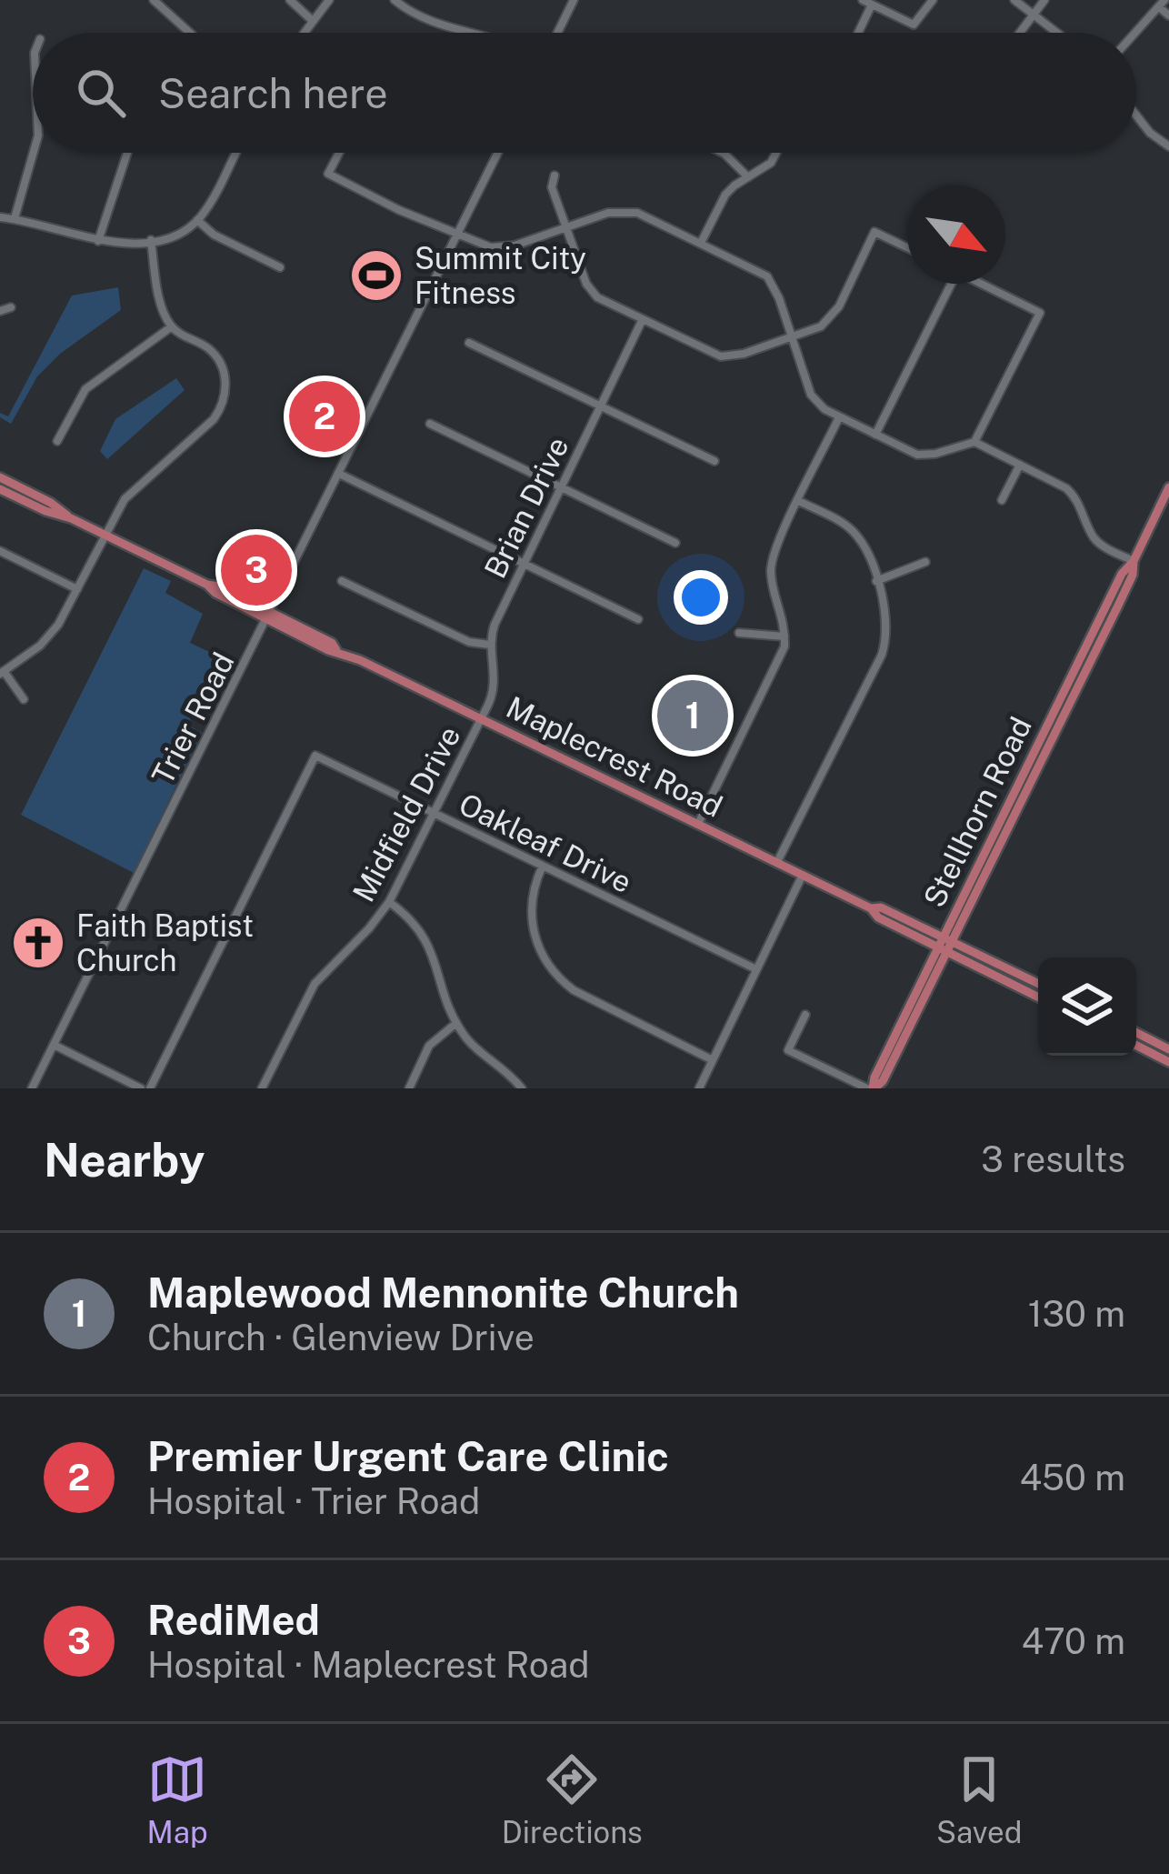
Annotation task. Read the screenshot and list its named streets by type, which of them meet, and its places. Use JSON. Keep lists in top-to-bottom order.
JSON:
{
  "streets": {
    "main road": ["Maplecrest Road", "Stellhorn Road"],
    "street": [
      "Brian Drive",
      "Trier Road",
      "Midfield Drive",
      "Oakleaf Drive"
    ]
  },
  "crossings": [
    ["Brian Drive", "Maplecrest Road"],
    ["Brian Drive", "Midfield Drive"],
    ["Trier Road", "Maplecrest Road"],
    ["Maplecrest Road", "Stellhorn Road"],
    ["Maplecrest Road", "Midfield Drive"],
    ["Midfield Drive", "Oakleaf Drive"]
  ],
  "places": {
    "sports": ["Summit City Fitness"],
    "church": ["Faith Baptist Church"]
  },
  "north": "bottom right",
  "page": {
    "search": "Search here",
    "pins": ["2", "3", "1"],
    "heading": ["Nearby", "3 results"],
    "list": [
      {
        "mark": "1",
        "name": "Maplewood Mennonite Church",
        "note": "Church · Glenview Drive",
        "value": "130 m"
      },
      {
        "mark": "2",
        "name": "Premier Urgent Care Clinic",
        "note": "Hospital · Trier Road",
        "value": "450 m"
      },
      {
        "mark": "3",
        "name": "RediMed",
        "note": "Hospital · Maplecrest Road",
        "value": "470 m"
      }
    ],
    "nav": ["Map", "Directions", "Saved"]
  }
}
